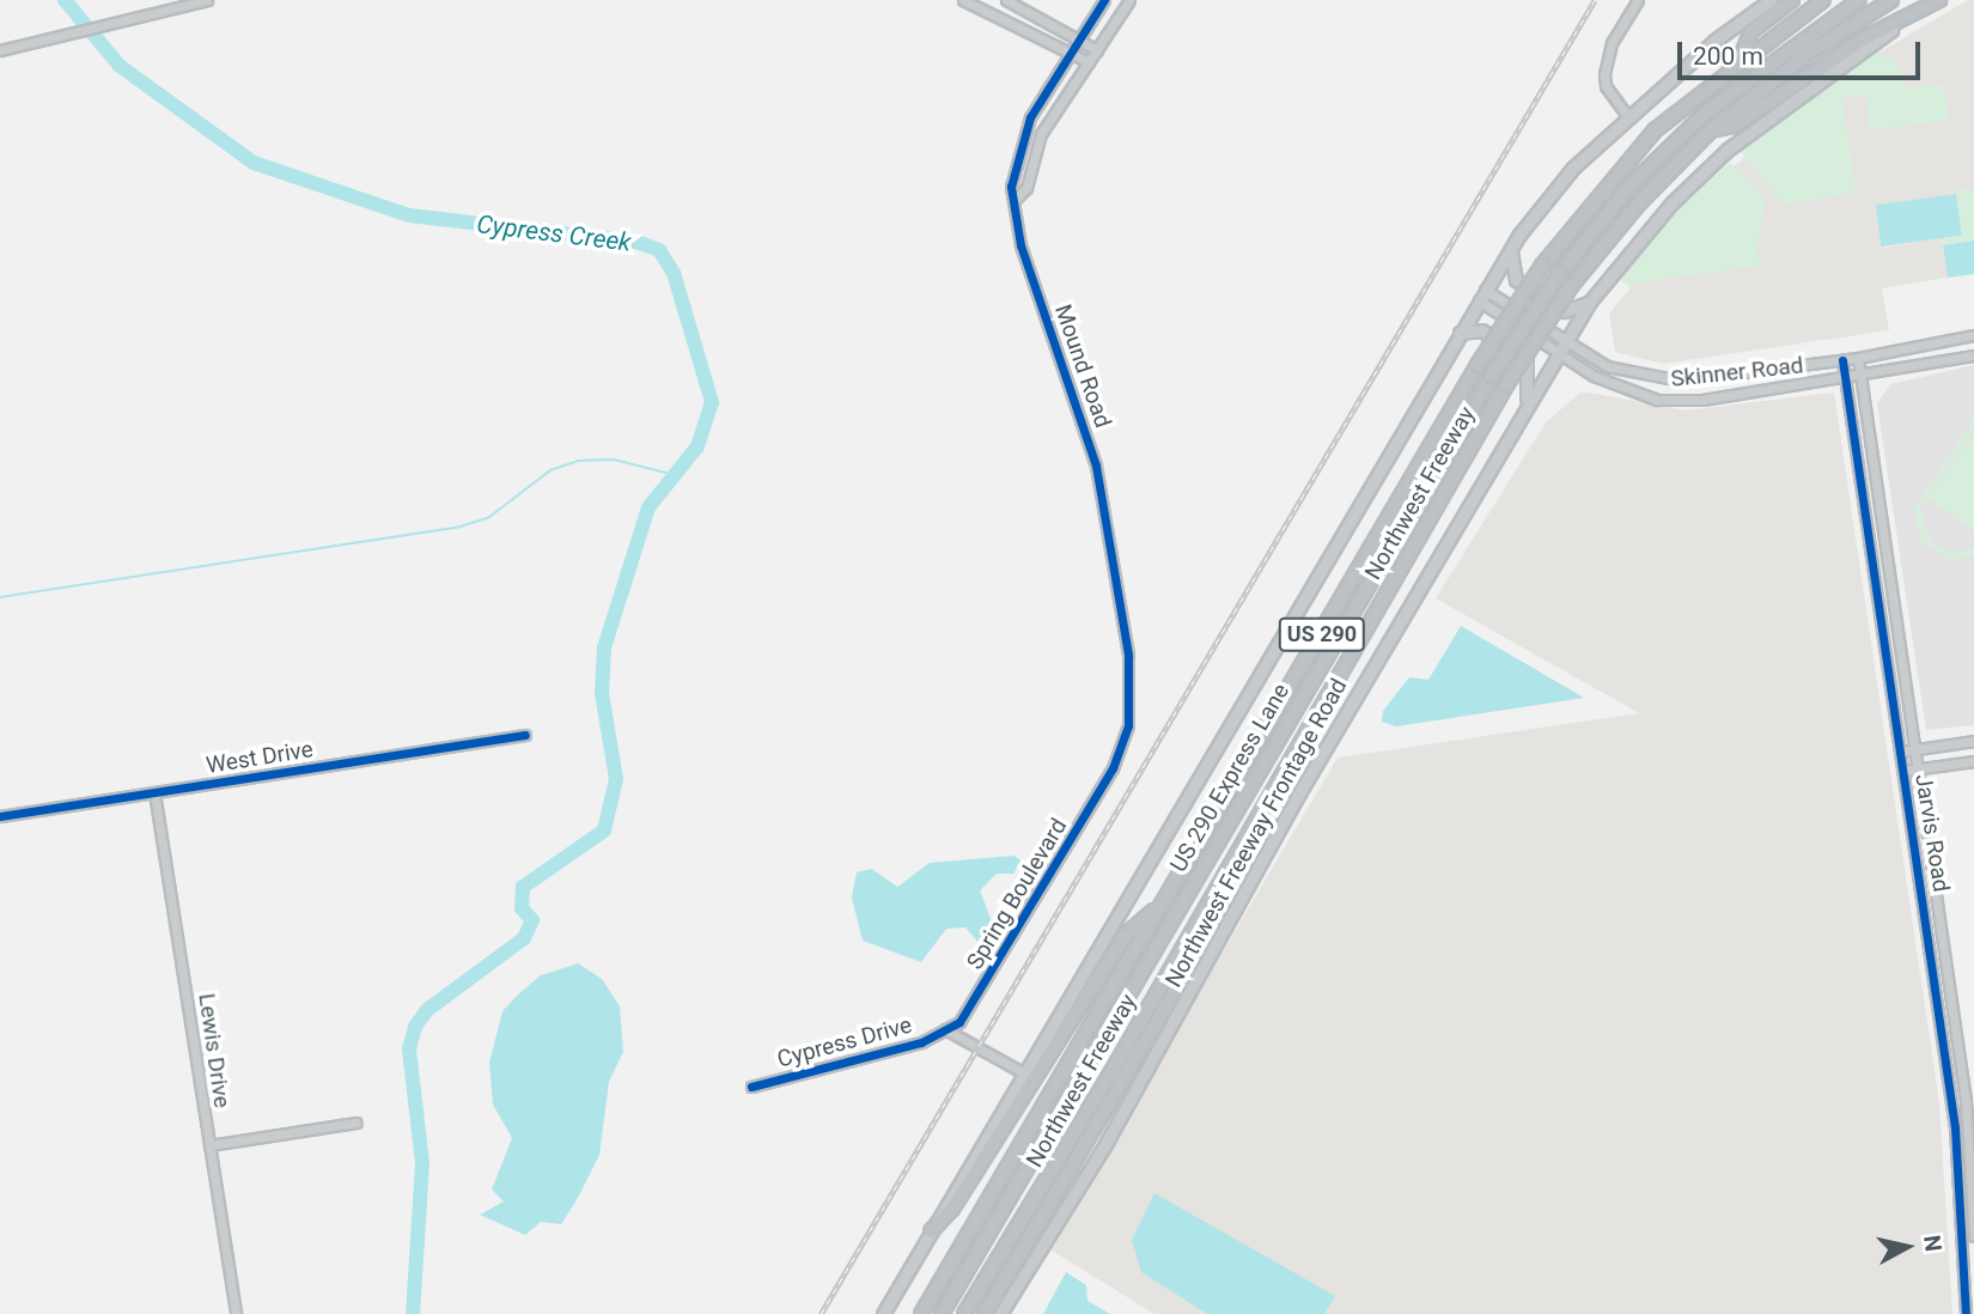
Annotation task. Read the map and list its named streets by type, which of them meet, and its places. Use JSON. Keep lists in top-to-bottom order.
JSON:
{
  "streets": {
    "highway": ["Northwest Freeway", "US 290", "US 290 Express Lane"],
    "main road": ["Northwest Freeway Frontage Road"],
    "street": [
      "Mound Road",
      "Skinner Road",
      "West Drive",
      "Jarvis Road",
      "Spring Boulevard",
      "Cypress Drive",
      "Lewis Drive"
    ]
  },
  "crossings": [
    ["Mound Road", "Spring Boulevard"],
    ["Skinner Road", "Northwest Freeway Frontage Road"],
    ["Skinner Road", "Jarvis Road"],
    ["West Drive", "Lewis Drive"],
    ["Spring Boulevard", "Cypress Drive"]
  ],
  "water": ["Cypress Creek"],
  "scale_bar": "200 m",
  "north": "right"
}
